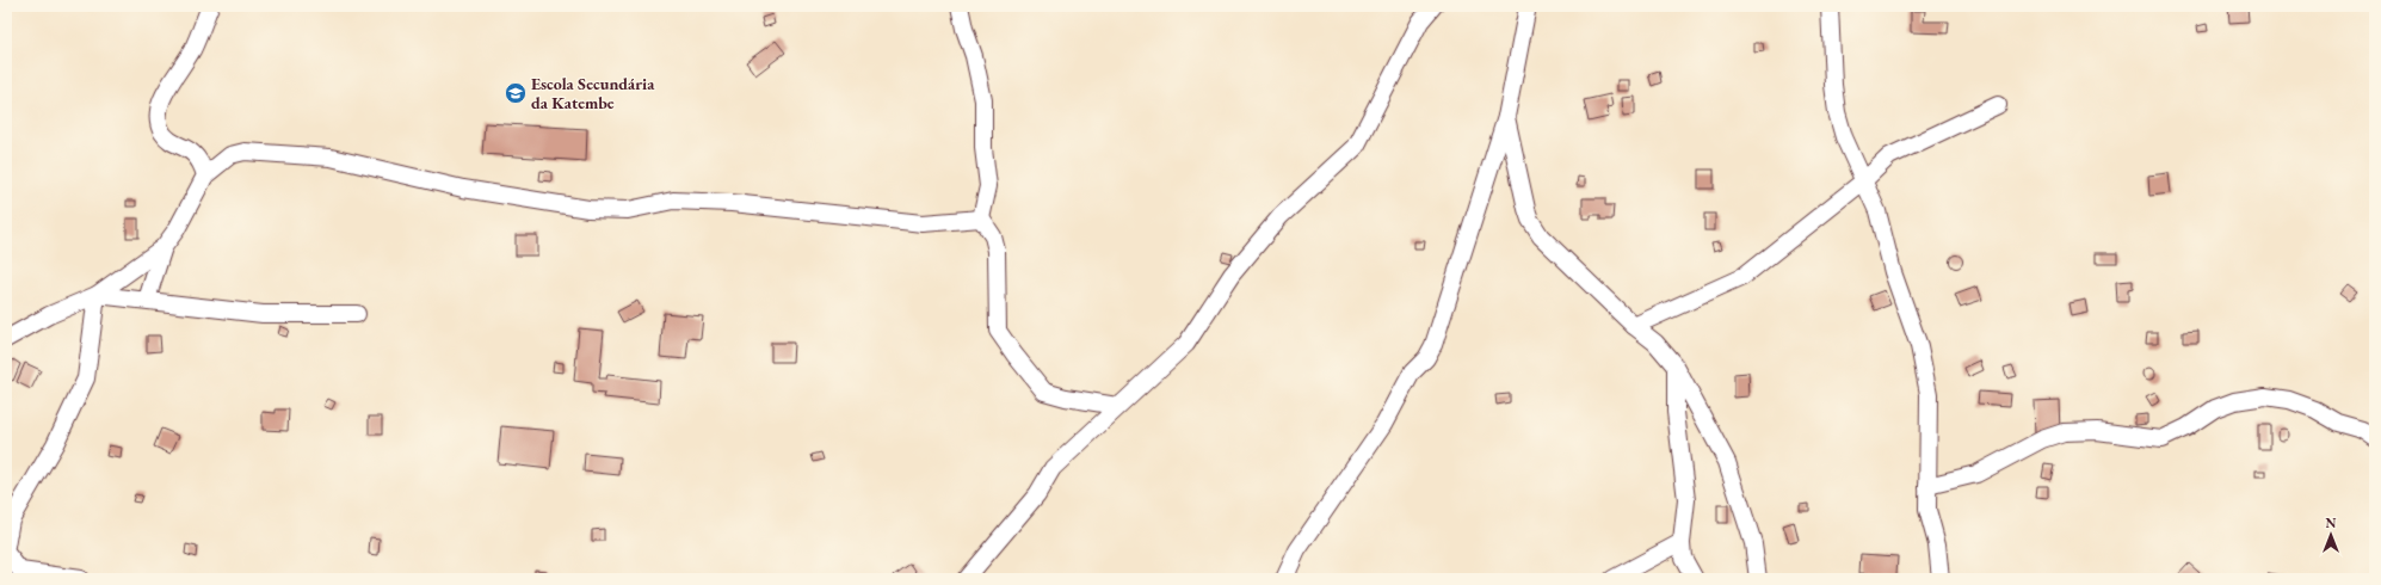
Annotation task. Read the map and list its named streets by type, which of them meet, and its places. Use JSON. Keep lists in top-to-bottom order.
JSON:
{
  "places": {
    "school or university": ["Escola Secundária da Katembe"]
  },
  "north": "top"
}
